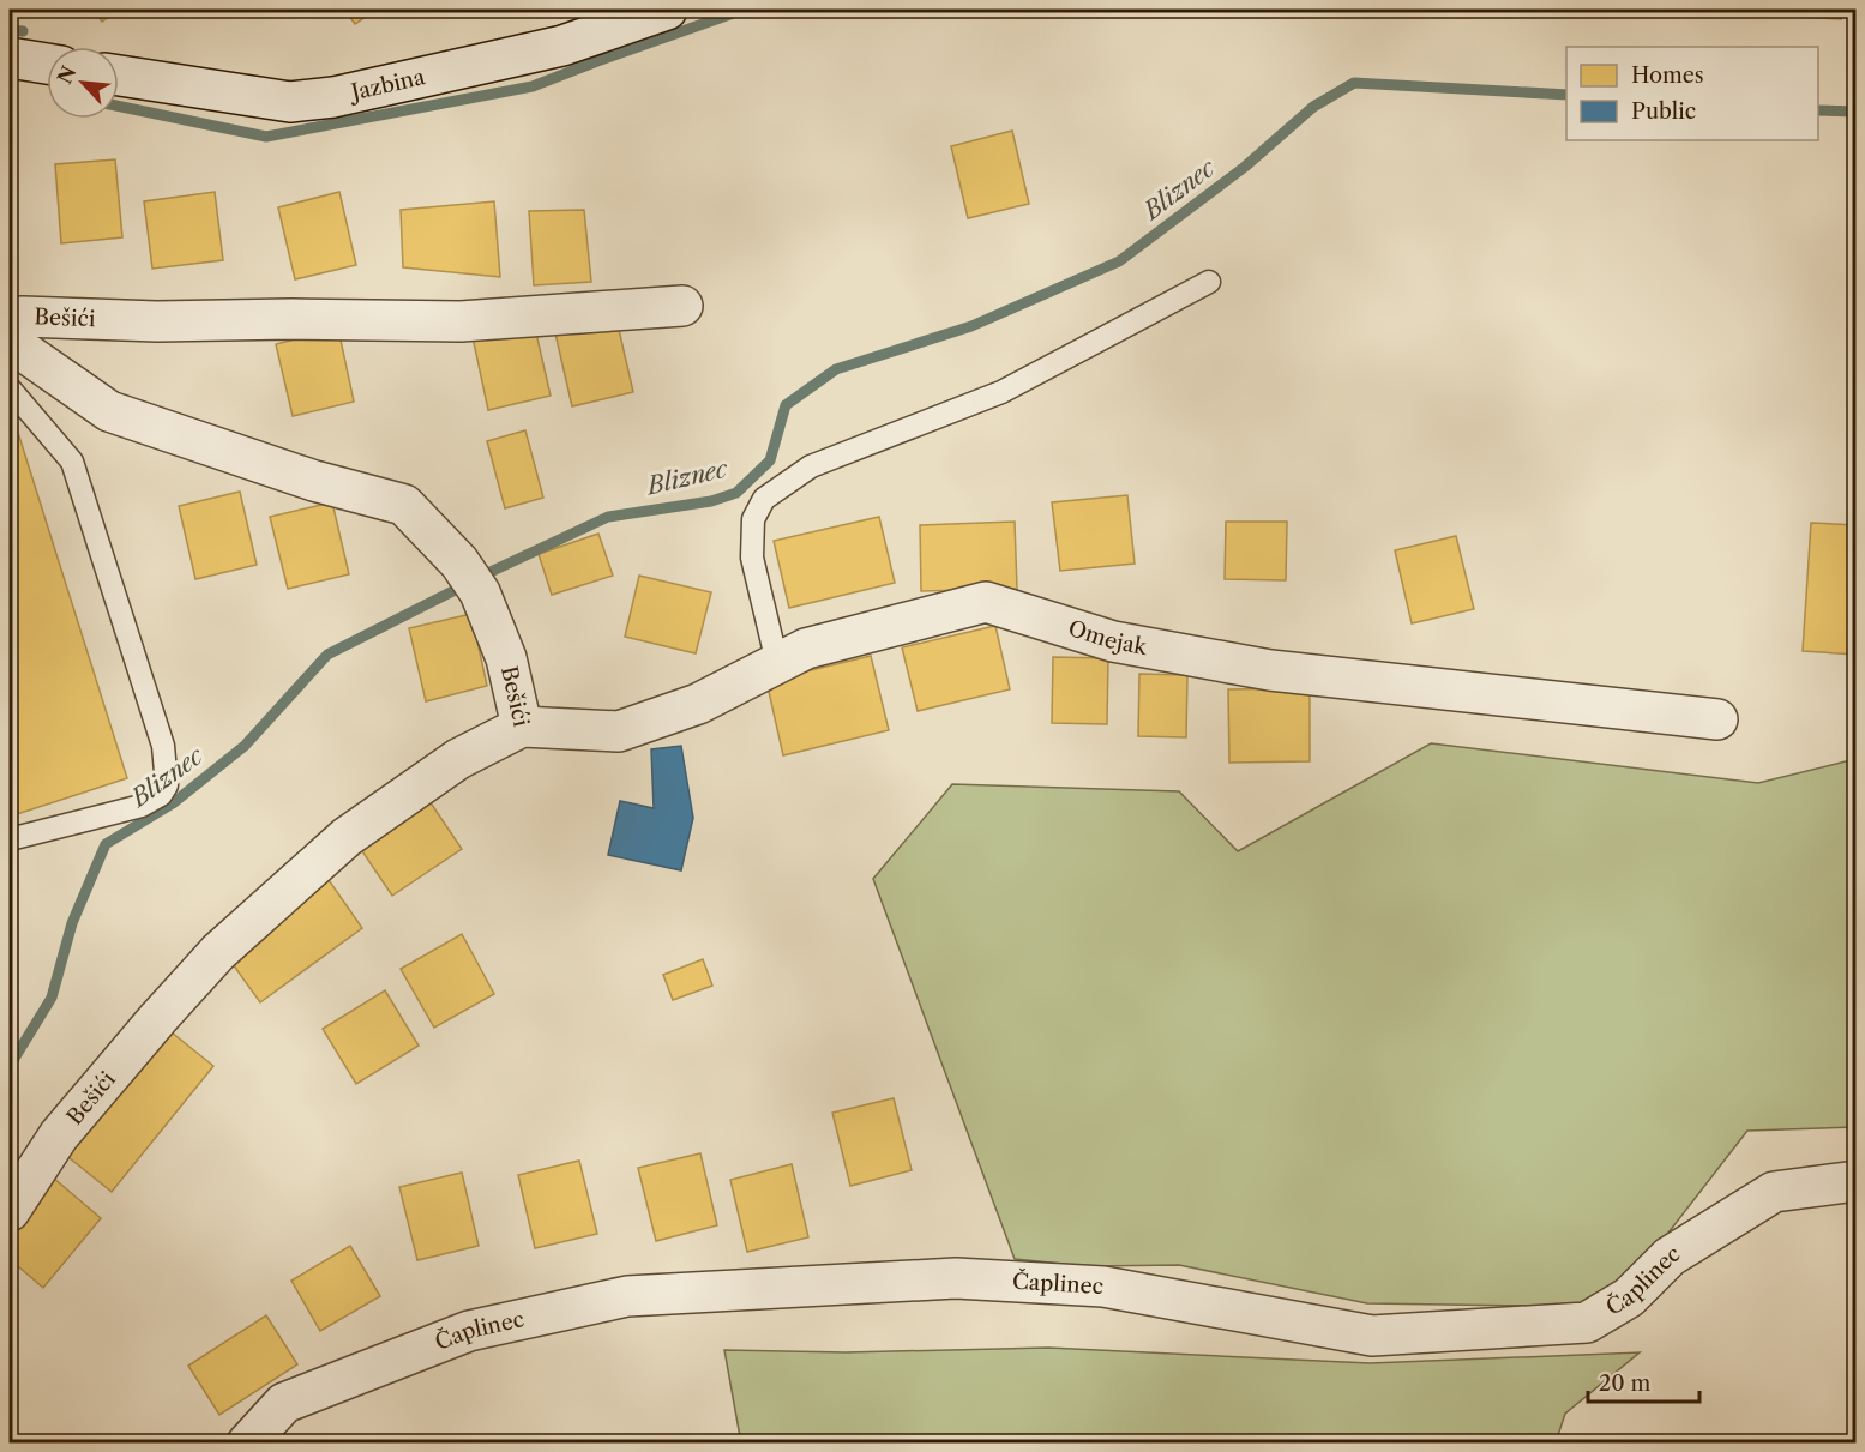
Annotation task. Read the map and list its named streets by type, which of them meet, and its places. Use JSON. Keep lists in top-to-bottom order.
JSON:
{
  "streets": {
    "street": [
      "Jazbina",
      "Bešići",
      "Omejak",
      "Čaplinec"
    ]
  },
  "crossings": [
    ["Bešići", "Omejak"]
  ],
  "water": ["Bliznec"],
  "legend": ["Homes", "Public"],
  "scale_bar": "20 m",
  "north": "top left"
}
